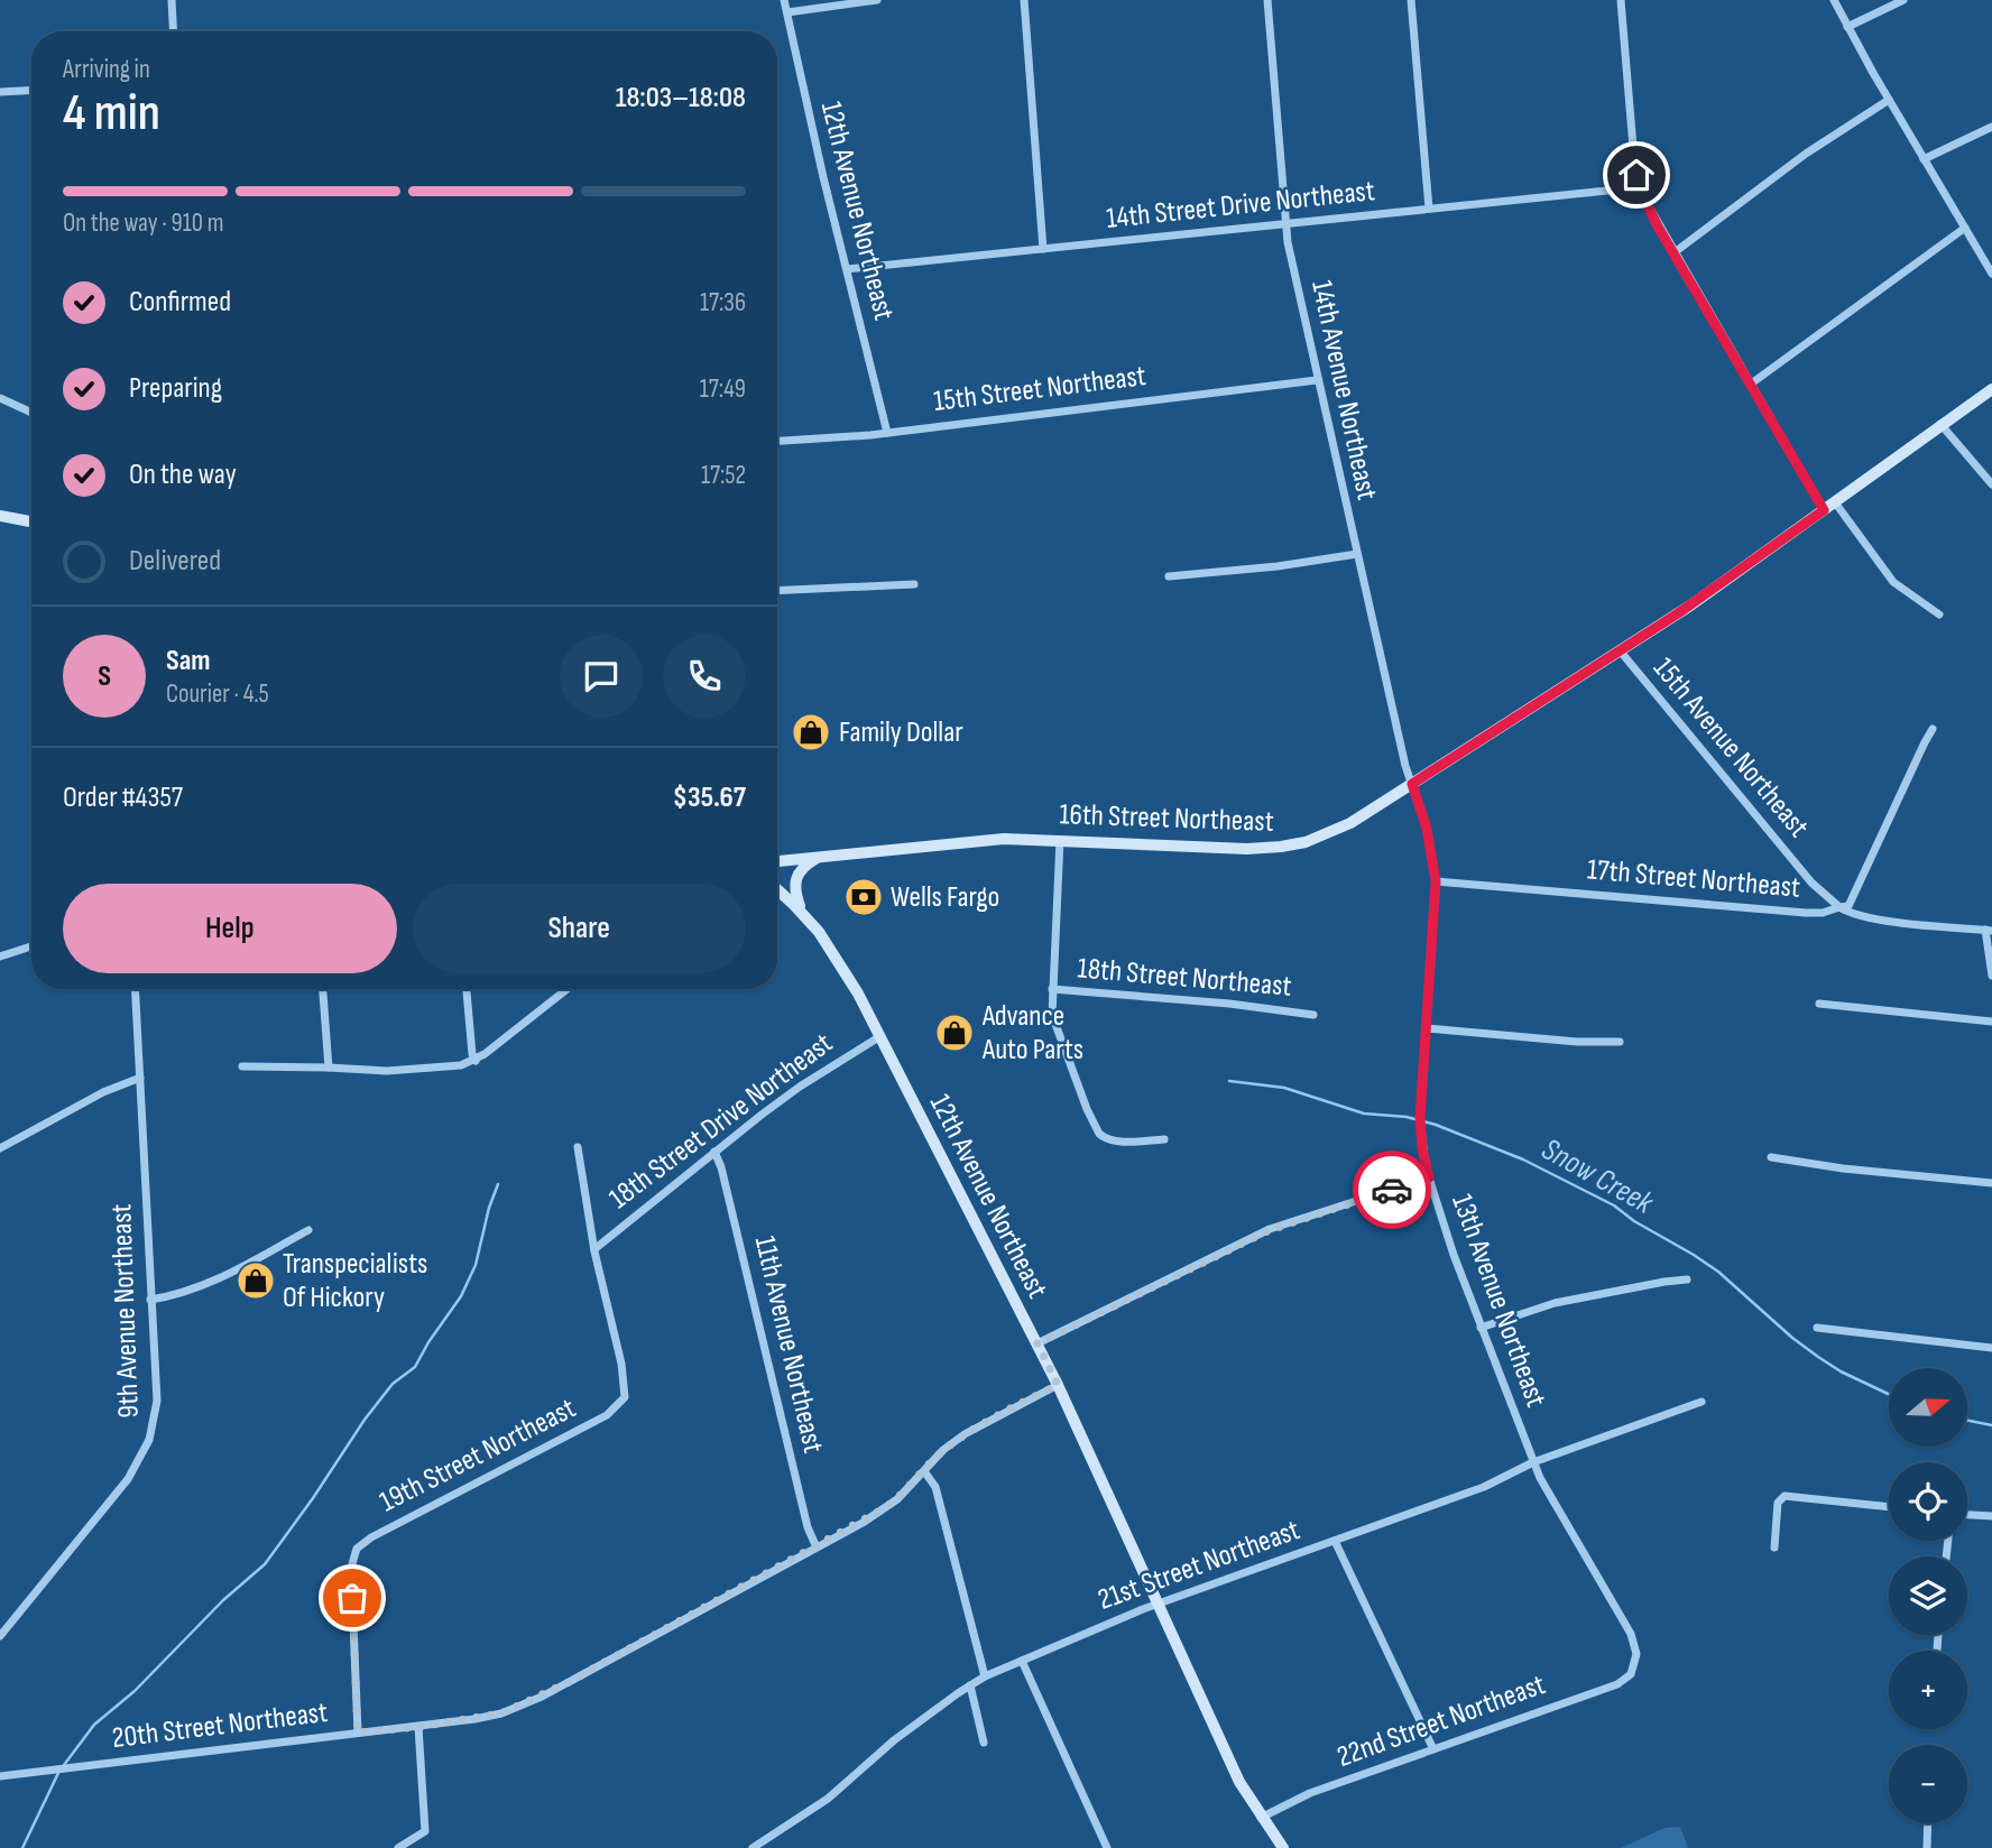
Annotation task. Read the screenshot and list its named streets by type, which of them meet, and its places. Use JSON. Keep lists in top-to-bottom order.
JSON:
{
  "streets": {
    "main road": ["12th Avenue Northeast", "16th Street Northeast"],
    "street": [
      "14th Street Drive Northeast",
      "15th Street Northeast",
      "14th Avenue Northeast",
      "15th Avenue Northeast",
      "17th Street Northeast",
      "18th Street Northeast",
      "18th Street Drive Northeast",
      "13th Avenue Northeast",
      "9th Avenue Northeast",
      "11th Avenue Northeast",
      "19th Street Northeast",
      "21st Street Northeast",
      "22nd Street Northeast",
      "20th Street Northeast"
    ]
  },
  "crossings": [
    ["14th Street Drive Northeast", "12th Avenue Northeast"],
    ["14th Street Drive Northeast", "14th Avenue Northeast"],
    ["12th Avenue Northeast", "15th Street Northeast"],
    ["12th Avenue Northeast", "18th Street Drive Northeast"],
    ["12th Avenue Northeast", "21st Street Northeast"],
    ["12th Avenue Northeast", "22nd Street Northeast"],
    ["12th Avenue Northeast", "20th Street Northeast"],
    ["15th Street Northeast", "14th Avenue Northeast"],
    ["14th Avenue Northeast", "16th Street Northeast"],
    ["14th Avenue Northeast", "13th Avenue Northeast"],
    ["15th Avenue Northeast", "16th Street Northeast"],
    ["15th Avenue Northeast", "17th Street Northeast"],
    ["16th Street Northeast", "13th Avenue Northeast"],
    ["17th Street Northeast", "13th Avenue Northeast"],
    ["18th Street Drive Northeast", "11th Avenue Northeast"],
    ["18th Street Drive Northeast", "19th Street Northeast"],
    ["13th Avenue Northeast", "21st Street Northeast"],
    ["13th Avenue Northeast", "22nd Street Northeast"],
    ["11th Avenue Northeast", "20th Street Northeast"],
    ["19th Street Northeast", "20th Street Northeast"]
  ],
  "water": ["Snow Creek"],
  "places": {
    "shop": ["Family Dollar", "Advance Auto Parts", "Transpecialists Of Hickory"],
    "bank": ["Wells Fargo"]
  },
  "north": "right",
  "page": {
    "heading": ["4 min", "Arriving in", "18:03–18:08"],
    "panel": [
      "Sam",
      "Courier · 4.5",
      "Order #4357",
      "$35.67"
    ],
    "bar": "On the way · 910 m",
    "list": [
      ["Confirmed", "17:36"],
      ["Preparing", "17:49"],
      ["On the way", "17:52"],
      "Delivered"
    ],
    "round": "S",
    "buttons": ["Help", "Share"],
    "map_buttons": ["+", "−"]
  }
}
